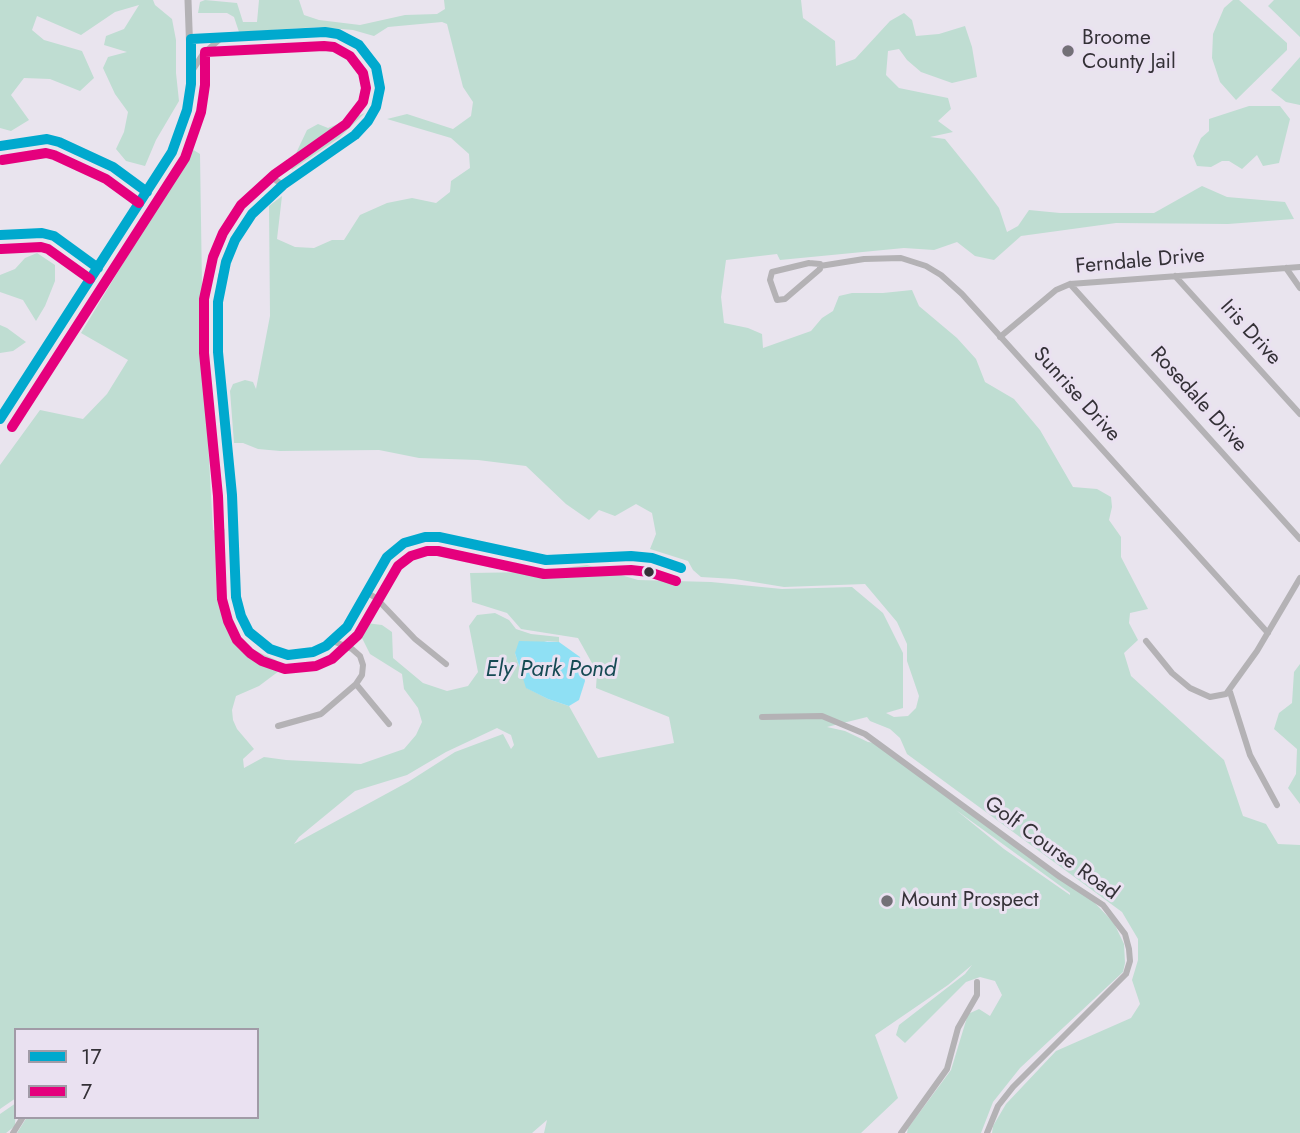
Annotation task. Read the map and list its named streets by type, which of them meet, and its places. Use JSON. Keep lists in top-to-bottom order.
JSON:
{
  "streets": {
    "street": [
      "Ferndale Drive",
      "Iris Drive",
      "Sunrise Drive",
      "Rosedale Drive",
      "Golf Course Road"
    ]
  },
  "crossings": [
    ["Ferndale Drive", "Iris Drive"],
    ["Ferndale Drive", "Sunrise Drive"],
    ["Ferndale Drive", "Rosedale Drive"]
  ],
  "water": ["Ely Park Pond"],
  "places": ["Broome County Jail", "Mount Prospect"],
  "lines": ["transit line 17", "transit line 7"],
  "legend": ["17", "7"]
}
